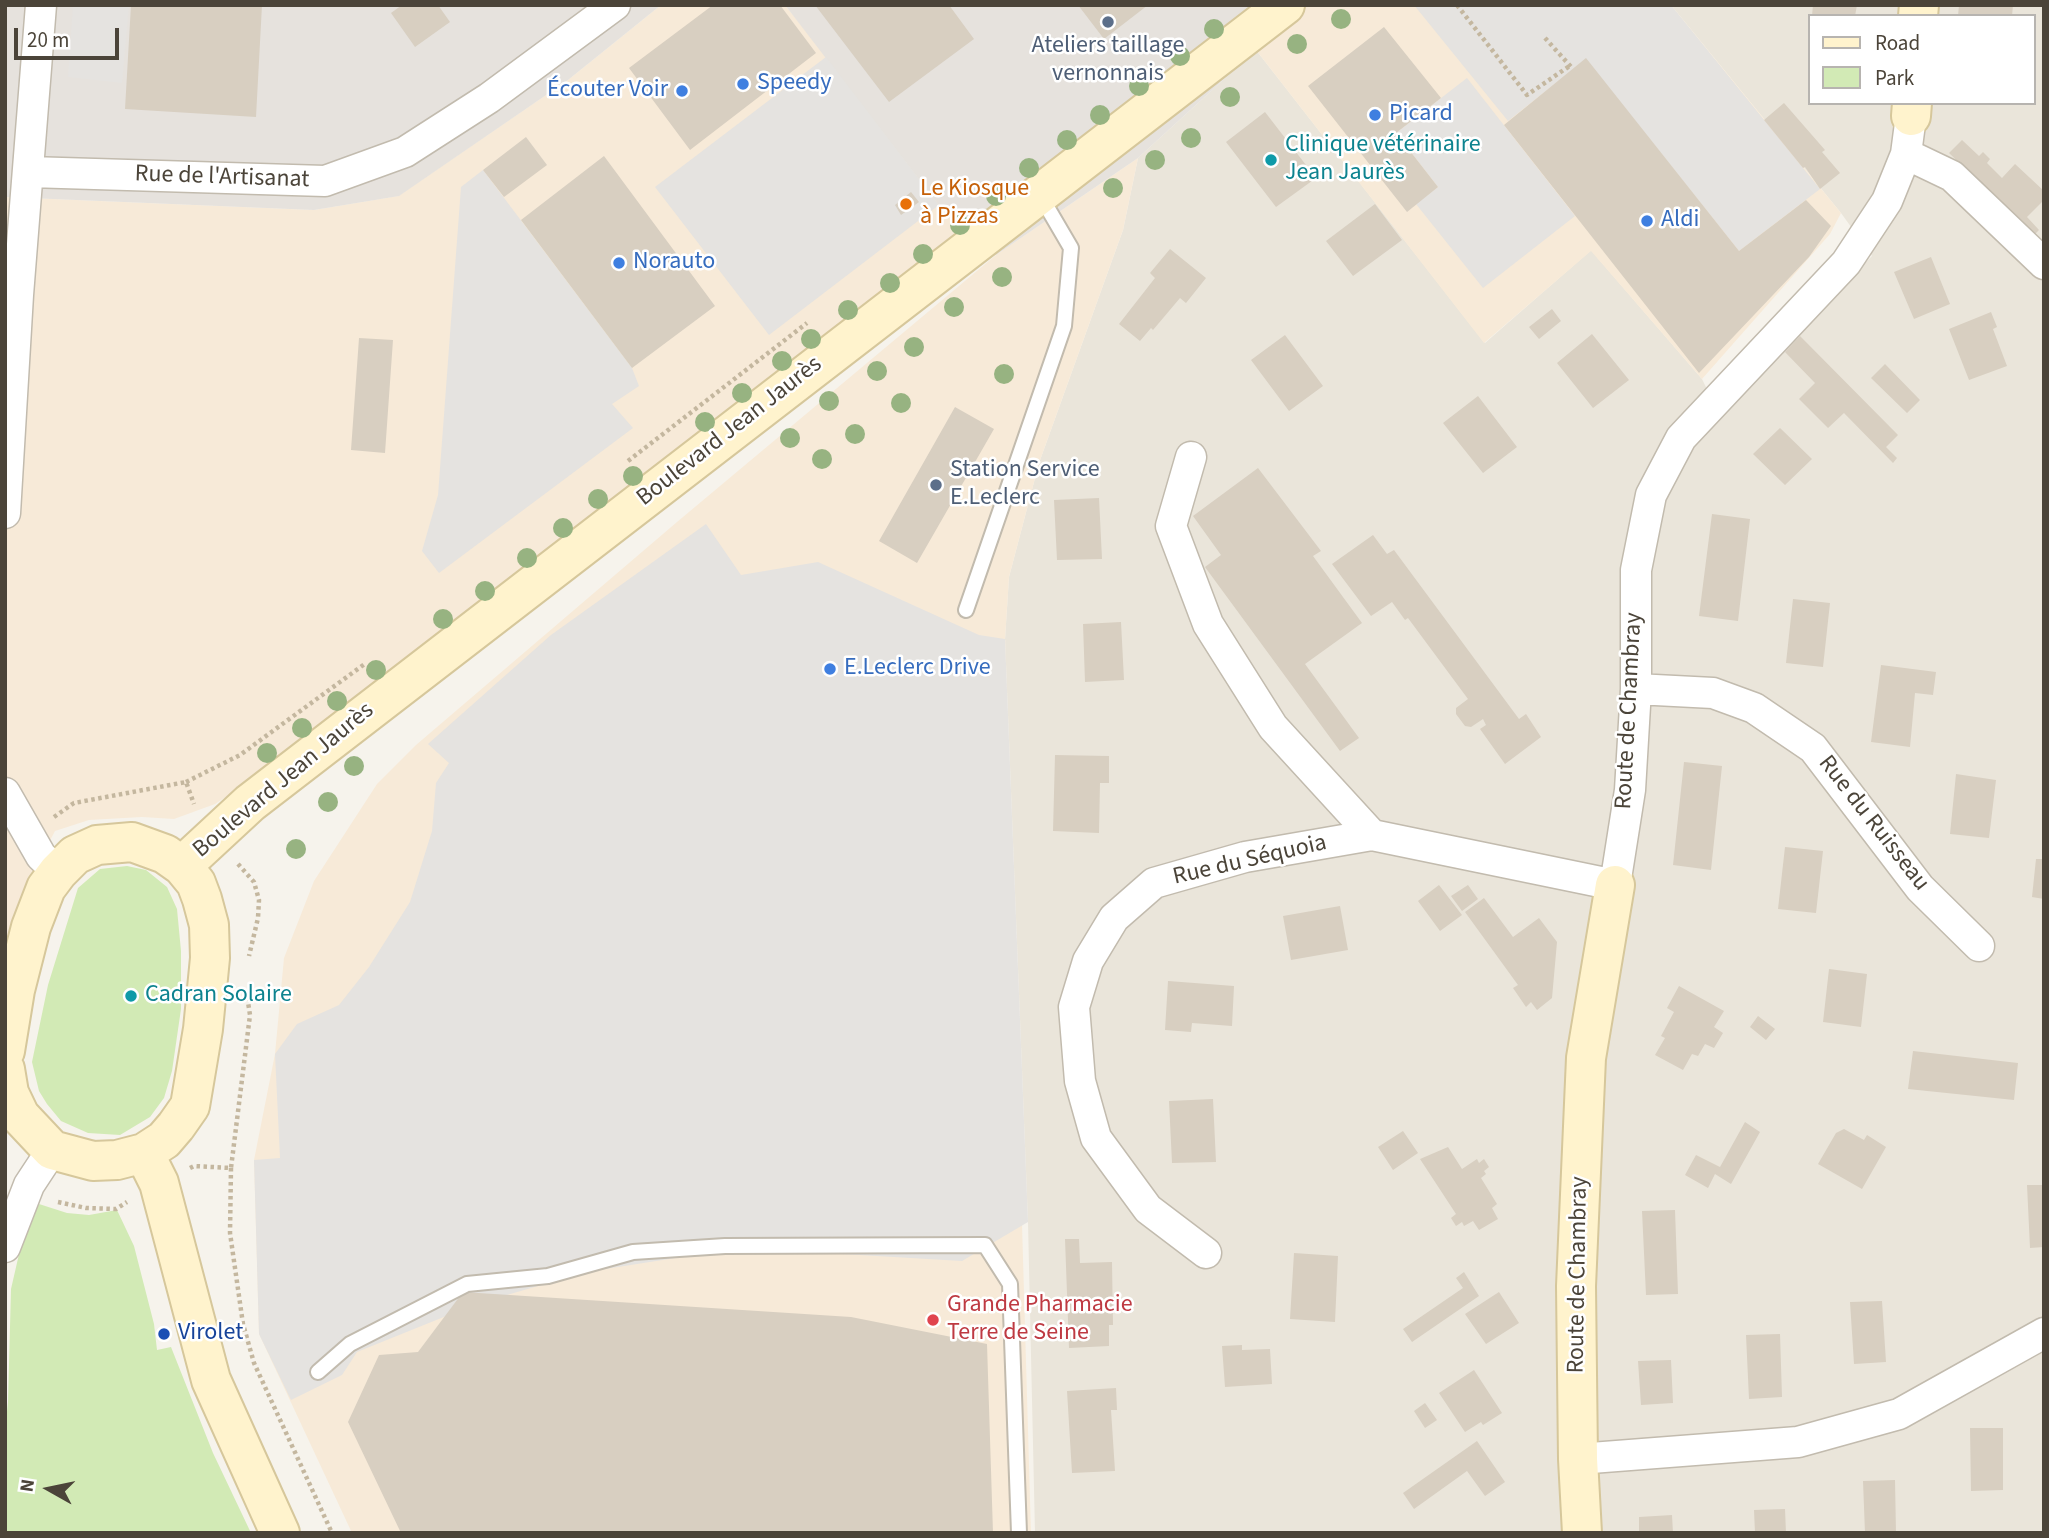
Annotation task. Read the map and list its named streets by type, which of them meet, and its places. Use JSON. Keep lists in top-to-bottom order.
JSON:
{
  "streets": {
    "main road": ["Boulevard Jean Jaurès", "Route de Chambray"],
    "street": ["Rue de l'Artisanat", "Rue du Ruisseau", "Rue du Séquoia"]
  },
  "crossings": [
    ["Route de Chambray", "Rue du Ruisseau"],
    ["Route de Chambray", "Rue du Séquoia"]
  ],
  "places": [
    "Ateliers taillage vernonnais",
    "Speedy",
    "Écouter Voir",
    "Picard",
    "Clinique vétérinaire Jean Jaurès",
    "Le Kiosque à Pizzas",
    "Aldi",
    "Norauto",
    "Station Service E.Leclerc",
    "E.Leclerc Drive",
    "Cadran Solaire",
    "Grande Pharmacie Terre de Seine",
    "Virolet"
  ],
  "legend": ["Road", "Park"],
  "scale_bar": "20 m",
  "north": "left"
}
